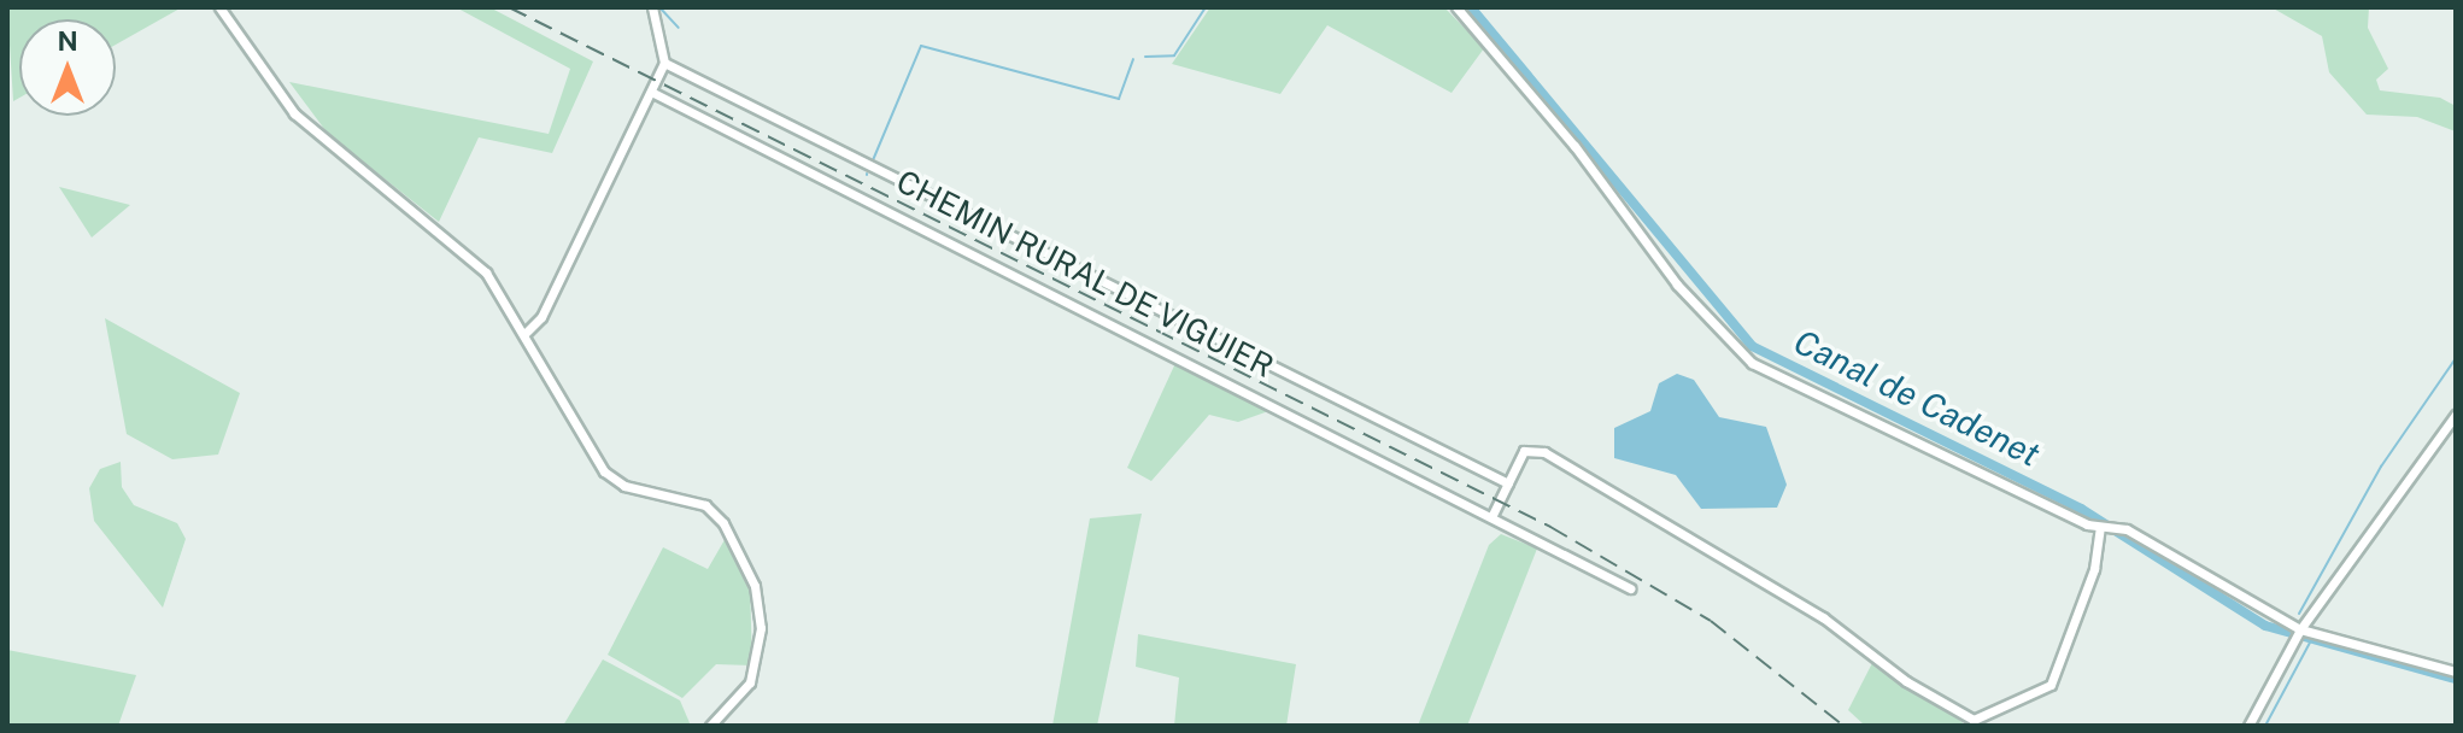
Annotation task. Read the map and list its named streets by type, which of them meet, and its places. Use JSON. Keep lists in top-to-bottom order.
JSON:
{
  "streets": {
    "street": ["CHEMIN RURAL DE VIGUIER"]
  },
  "water": ["Canal de Cadenet"],
  "north": "top"
}
